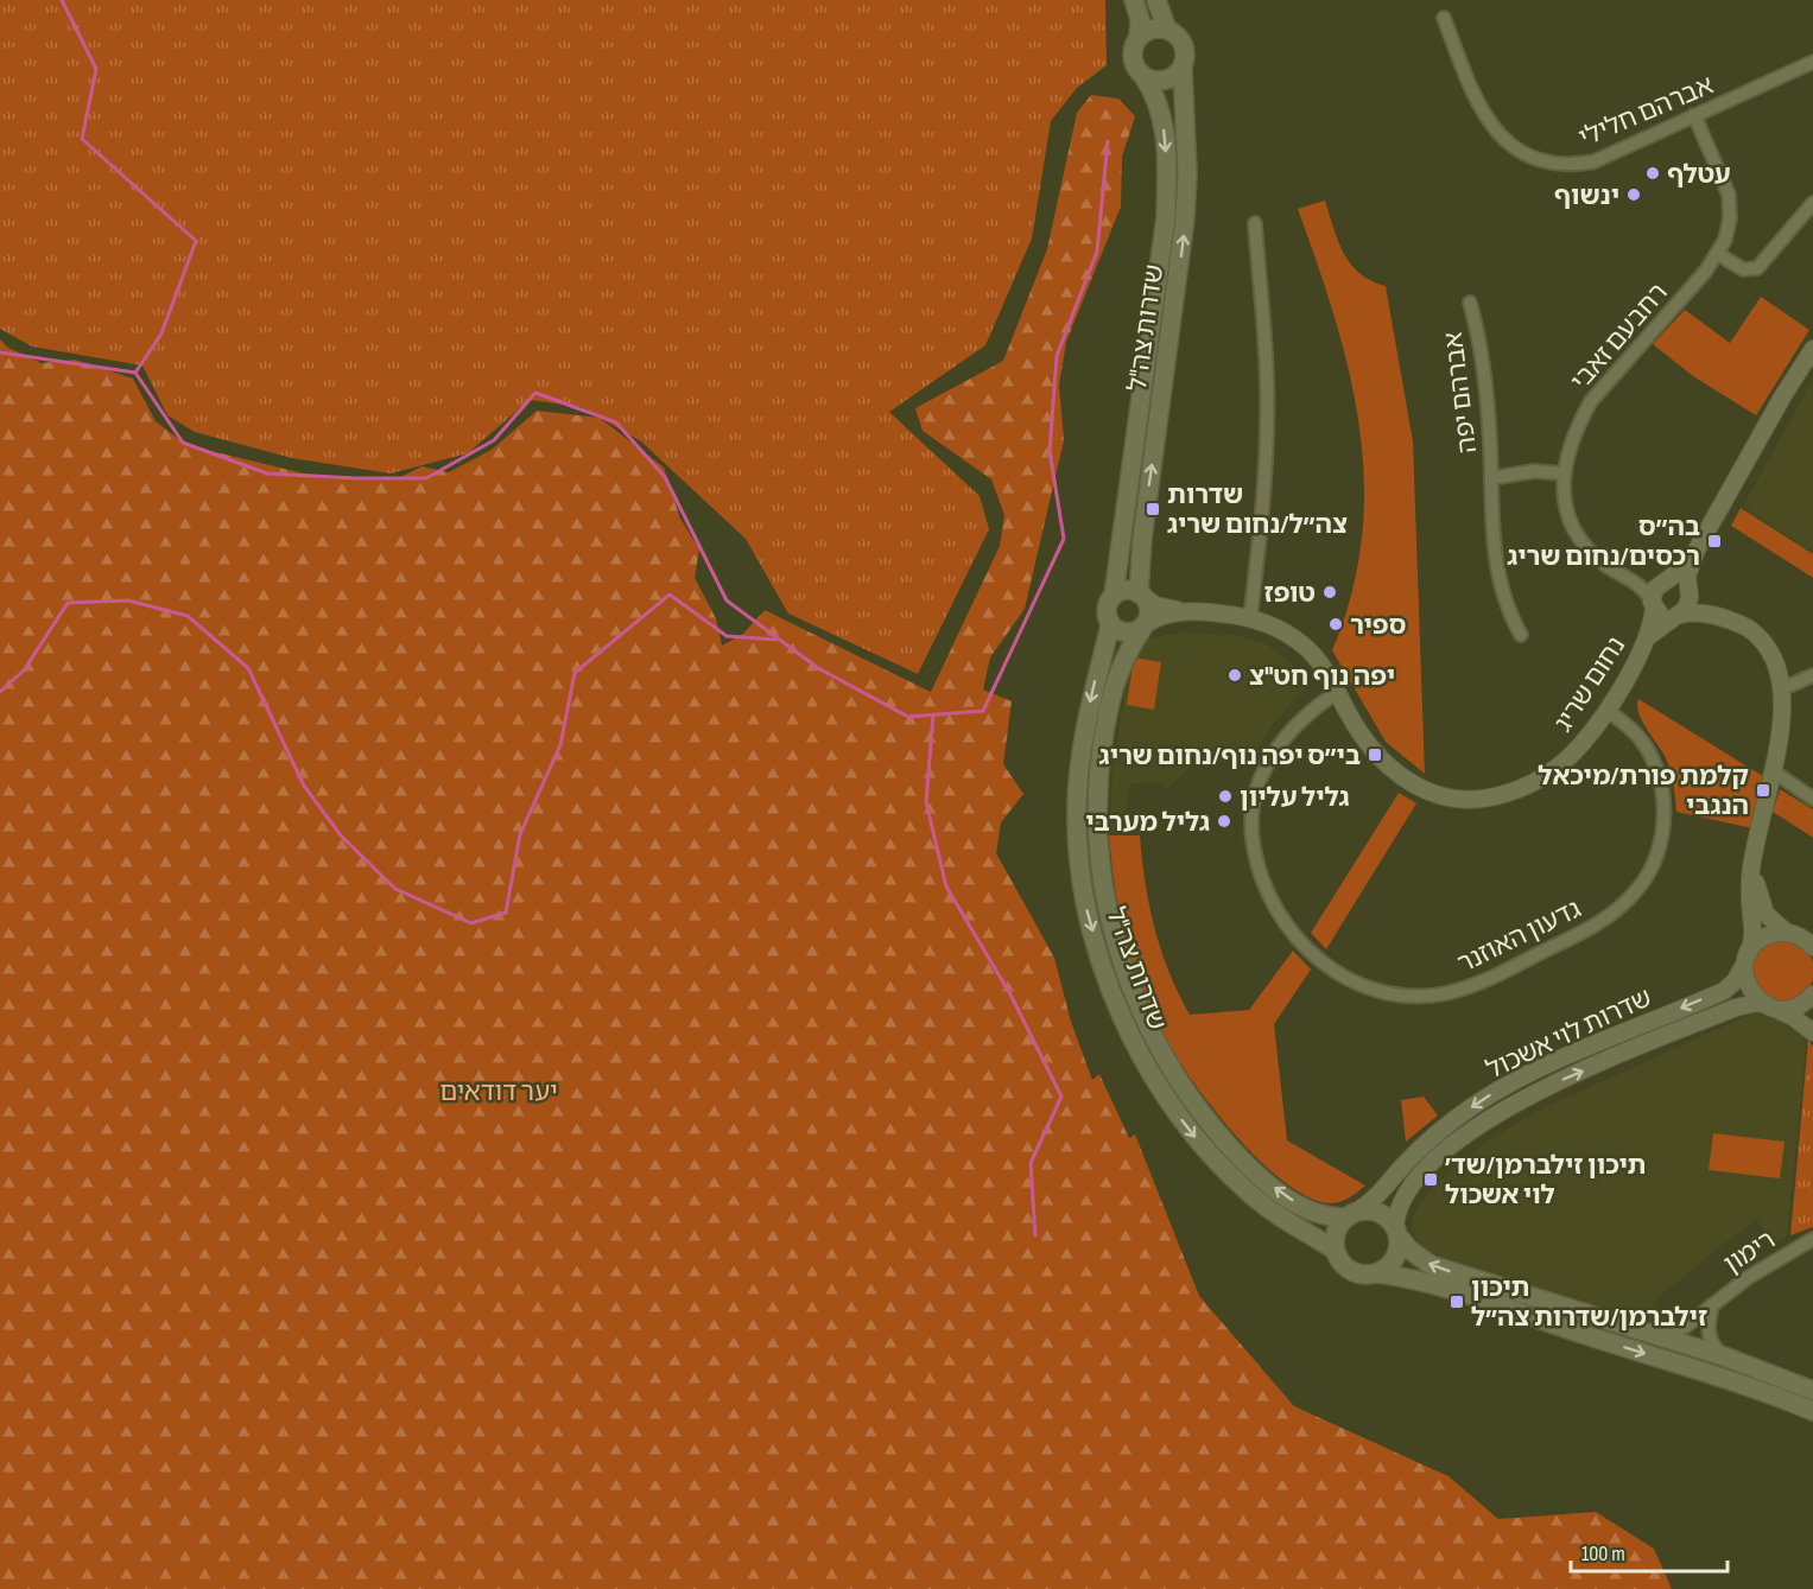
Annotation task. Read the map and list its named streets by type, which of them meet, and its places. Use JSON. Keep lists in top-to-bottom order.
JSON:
{
  "streets": {
    "main road": ["שדרות צה\"ל"],
    "street": [
      "אברהם חלילי",
      "רחבעם זאבי",
      "אברהם יפה",
      "נחום שריג",
      "גדעון האוזנר",
      "שדרות לוי אשכול",
      "רימון"
    ]
  },
  "crossings": [
    ["אברהם חלילי", "רחבעם זאבי"],
    ["שדרות צה\"ל", "נחום שריג"],
    ["שדרות צה\"ל", "שדרות לוי אשכול"],
    ["רחבעם זאבי", "אברהם יפה"],
    ["רחבעם זאבי", "נחום שריג"],
    ["נחום שריג", "גדעון האוזנר"]
  ],
  "parks": ["יער דודאים"],
  "places": {
    "other": [
      "עטלף",
      "ינשוף",
      "טופז",
      "ספיר",
      "יפה נוף חט\"צ",
      "גליל עליון",
      "גליל מערבי"
    ],
    "transit": [
      "שדרות צה״ל/נחום שריג",
      "בה״ס רכסים/נחום שריג",
      "בי״ס יפה נוף/נחום שריג",
      "קלמת פורת/מיכאל הנגבי",
      "תיכון זילברמן/שד׳ לוי אשכול",
      "תיכון זילברמן/שדרות צה״ל"
    ]
  },
  "scale_bar": "100 m"
}
